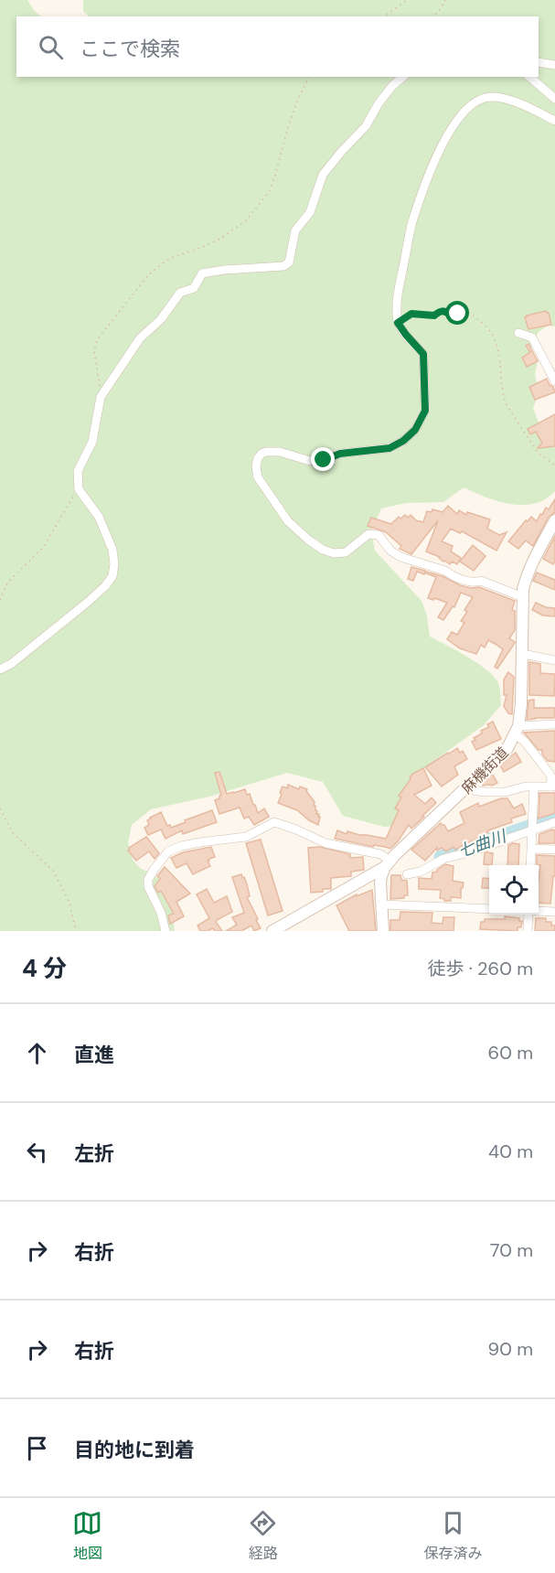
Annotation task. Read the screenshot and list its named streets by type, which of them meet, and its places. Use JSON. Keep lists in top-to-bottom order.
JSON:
{
  "streets": {
    "street": ["麻機街道"]
  },
  "water": ["七曲川"],
  "page": {
    "search": "ここで検索",
    "heading": ["4 分", "徒歩 · 260 m"],
    "list": [
      ["直進", "60 m"],
      ["左折", "40 m"],
      ["右折", "70 m"],
      ["右折", "90 m"],
      "目的地に到着"
    ],
    "nav": ["地図", "経路", "保存済み"]
  }
}
